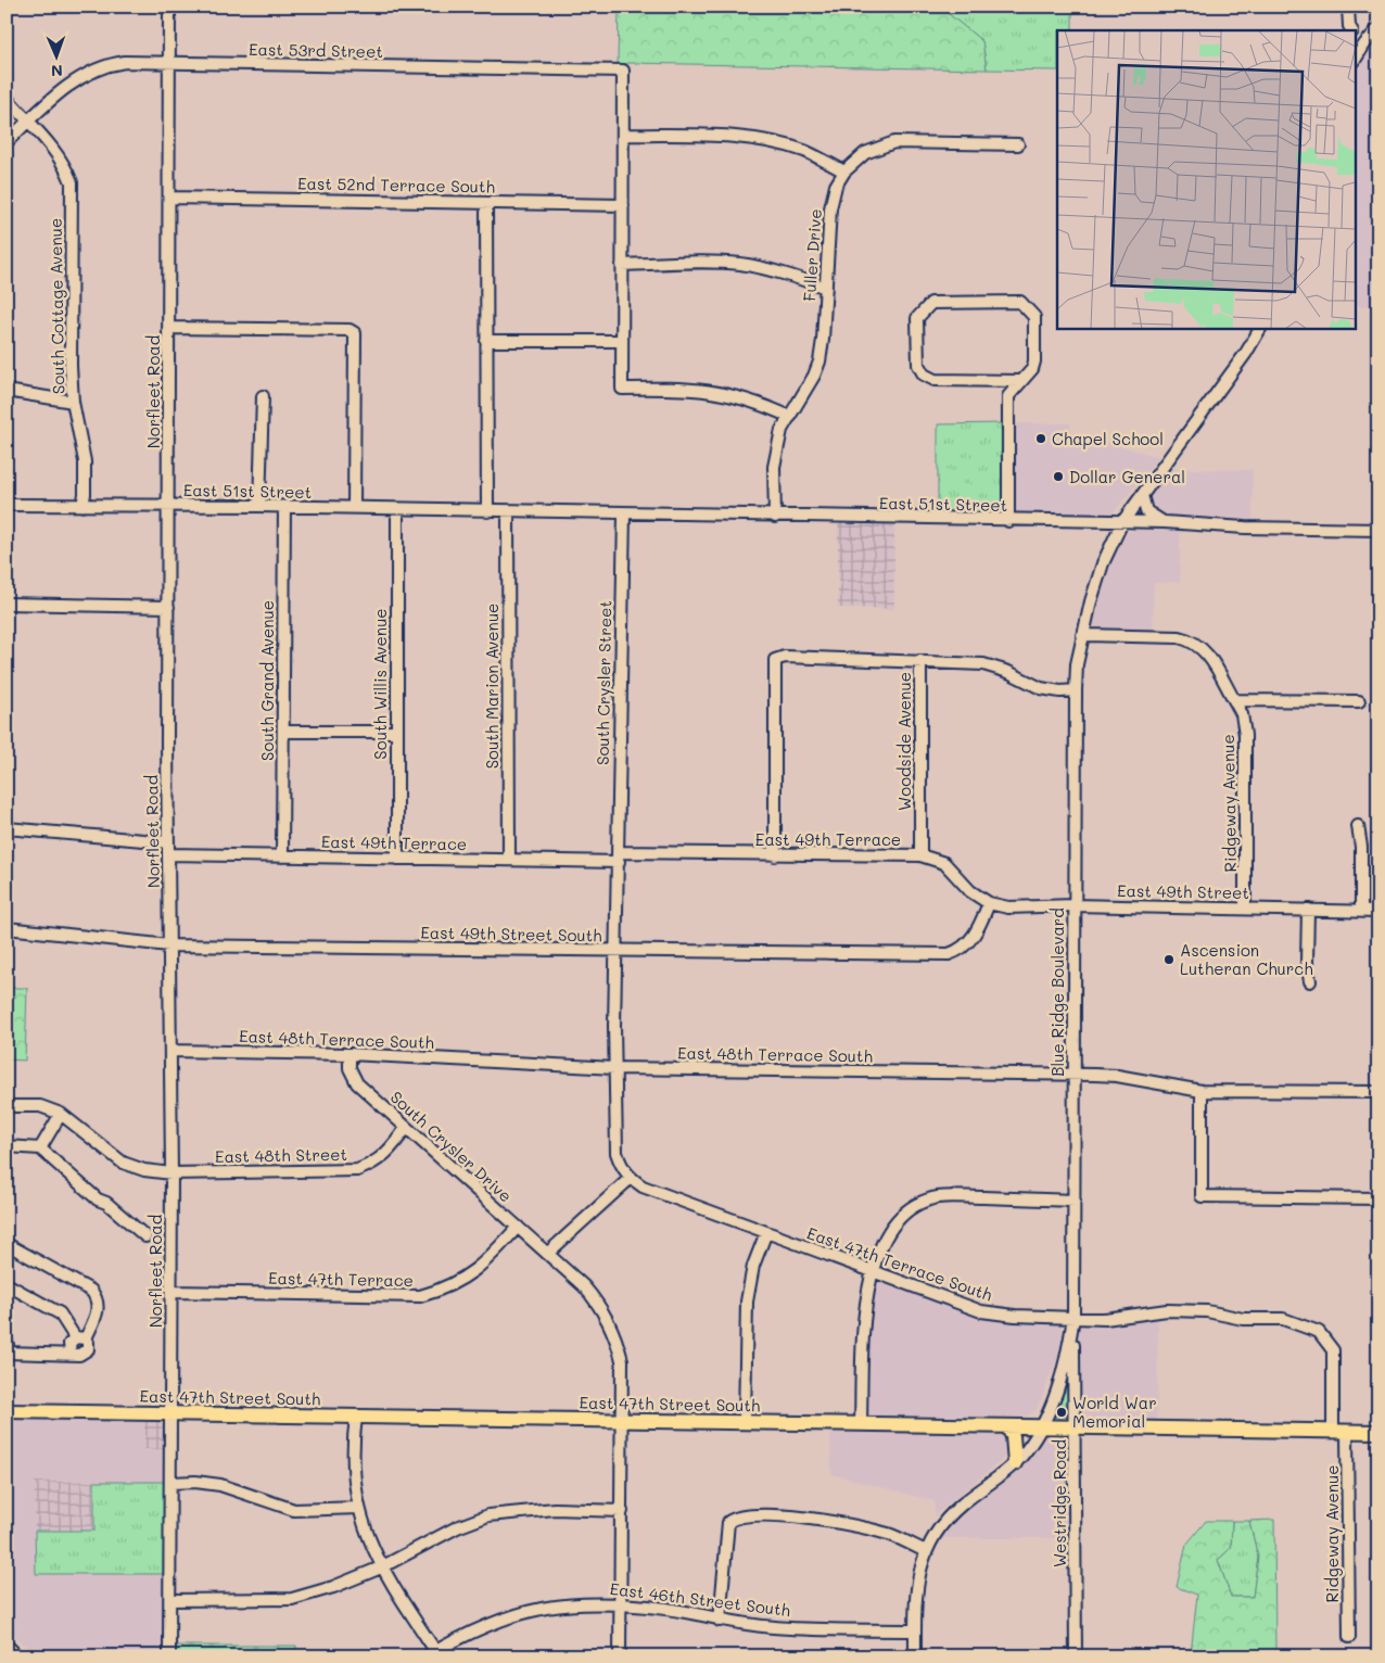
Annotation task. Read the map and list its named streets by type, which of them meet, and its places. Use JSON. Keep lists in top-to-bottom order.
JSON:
{
  "streets": {
    "main road": ["East 47th Street South"],
    "street": [
      "East 53rd Street",
      "East 52nd Terrace South",
      "Fuller Drive",
      "South Cottage Avenue",
      "Norfleet Road",
      "East 51st Street",
      "South Grand Avenue",
      "South Crysler Street",
      "South Willis Avenue",
      "South Marion Avenue",
      "Woodside Avenue",
      "Ridgeway Avenue",
      "East 49th Terrace",
      "East 49th Street",
      "East 49th Street South",
      "Blue Ridge Boulevard",
      "East 48th Terrace South",
      "South Crysler Drive",
      "East 48th Street",
      "East 47th Terrace South",
      "East 47th Terrace",
      "Westridge Road",
      "East 46th Street South"
    ]
  },
  "crossings": [
    ["East 53rd Street", "South Cottage Avenue"],
    ["East 53rd Street", "Norfleet Road"],
    ["East 52nd Terrace South", "Norfleet Road"],
    ["Fuller Drive", "East 51st Street"],
    ["South Cottage Avenue", "East 51st Street"],
    ["Norfleet Road", "East 51st Street"],
    ["Norfleet Road", "East 49th Terrace"],
    ["Norfleet Road", "East 49th Street South"],
    ["Norfleet Road", "East 48th Terrace South"],
    ["Norfleet Road", "East 48th Street"],
    ["Norfleet Road", "East 47th Terrace"],
    ["Norfleet Road", "East 47th Street South"],
    ["East 51st Street", "South Grand Avenue"],
    ["East 51st Street", "South Crysler Street"],
    ["East 51st Street", "South Willis Avenue"],
    ["East 51st Street", "South Marion Avenue"],
    ["East 51st Street", "Blue Ridge Boulevard"],
    ["South Grand Avenue", "East 49th Terrace"],
    ["South Crysler Street", "East 49th Terrace"],
    ["South Crysler Street", "East 49th Street South"],
    ["South Crysler Street", "East 48th Terrace South"],
    ["South Crysler Street", "East 47th Terrace South"],
    ["South Willis Avenue", "East 49th Terrace"],
    ["South Marion Avenue", "East 49th Terrace"],
    ["Woodside Avenue", "East 49th Terrace"],
    ["Ridgeway Avenue", "East 49th Street"],
    ["Ridgeway Avenue", "Blue Ridge Boulevard"],
    ["Ridgeway Avenue", "East 47th Street South"],
    ["East 49th Terrace", "East 49th Street"],
    ["East 49th Terrace", "East 49th Street South"],
    ["East 49th Street", "East 49th Street South"],
    ["East 49th Street", "Blue Ridge Boulevard"],
    ["Blue Ridge Boulevard", "East 48th Terrace South"],
    ["Blue Ridge Boulevard", "East 47th Terrace South"],
    ["Blue Ridge Boulevard", "East 47th Street South"],
    ["Blue Ridge Boulevard", "Westridge Road"],
    ["Blue Ridge Boulevard", "East 46th Street South"],
    ["East 48th Terrace South", "South Crysler Drive"],
    ["South Crysler Drive", "East 48th Street"],
    ["South Crysler Drive", "East 47th Terrace"],
    ["South Crysler Drive", "East 47th Street South"],
    ["South Crysler Drive", "East 46th Street South"],
    ["East 47th Terrace South", "East 47th Street South"],
    ["East 47th Terrace South", "Westridge Road"],
    ["East 47th Street South", "Westridge Road"]
  ],
  "places": [
    "Chapel School",
    "Dollar General",
    "Ascension Lutheran Church",
    "World War Memorial"
  ],
  "north": "bottom"
}
